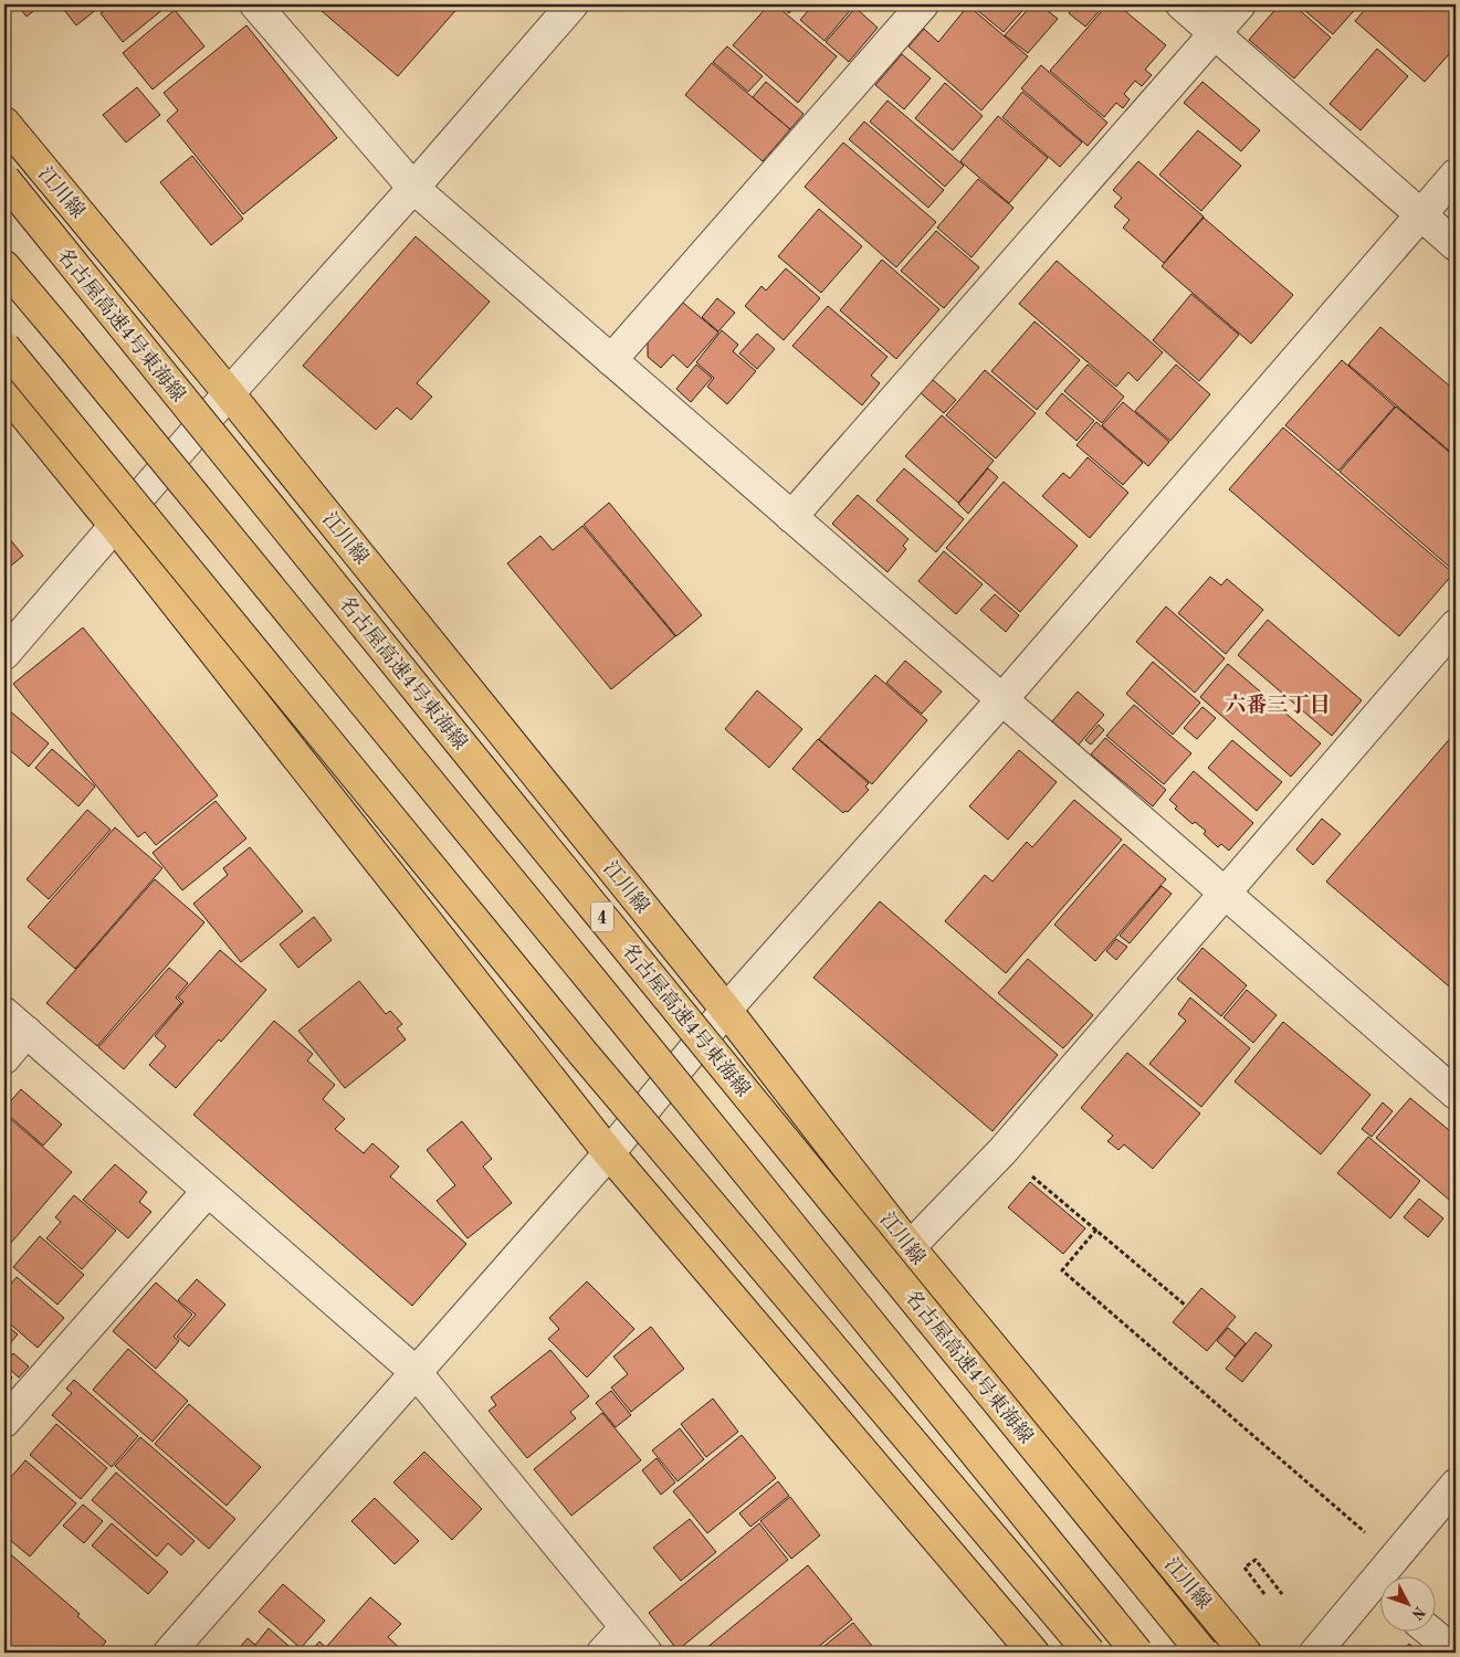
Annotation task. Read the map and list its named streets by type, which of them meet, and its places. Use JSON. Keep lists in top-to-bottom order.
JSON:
{
  "streets": {
    "main road": ["江川線", "名古屋高速4号東海線", "4"]
  },
  "districts": ["六番三丁目"],
  "north": "bottom right"
}
